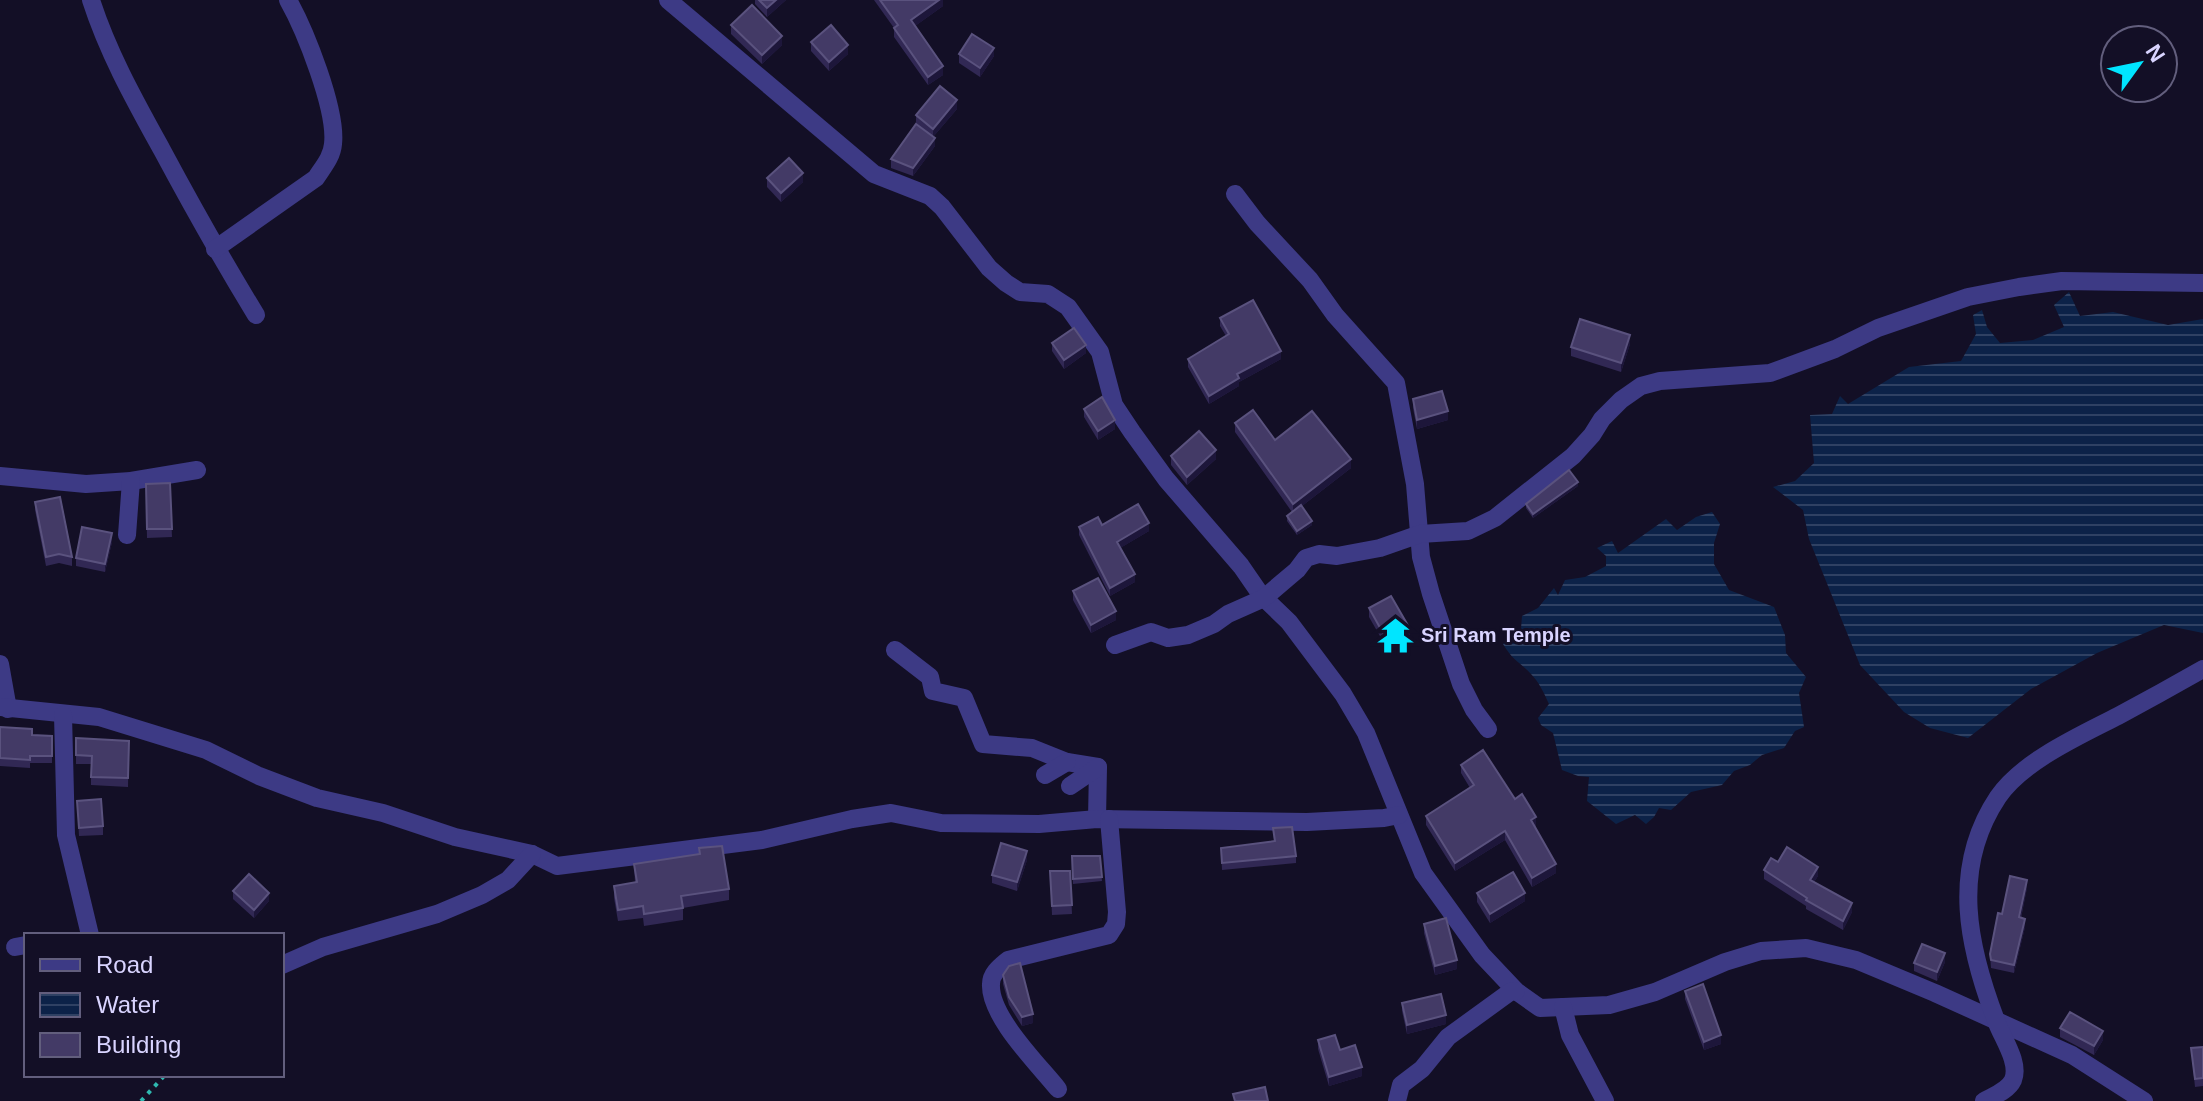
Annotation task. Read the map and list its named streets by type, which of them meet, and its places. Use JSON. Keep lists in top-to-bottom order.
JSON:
{
  "places": {
    "temple": ["Sri Ram Temple"]
  },
  "legend": ["Road", "Water", "Building"],
  "north": "top right"
}
